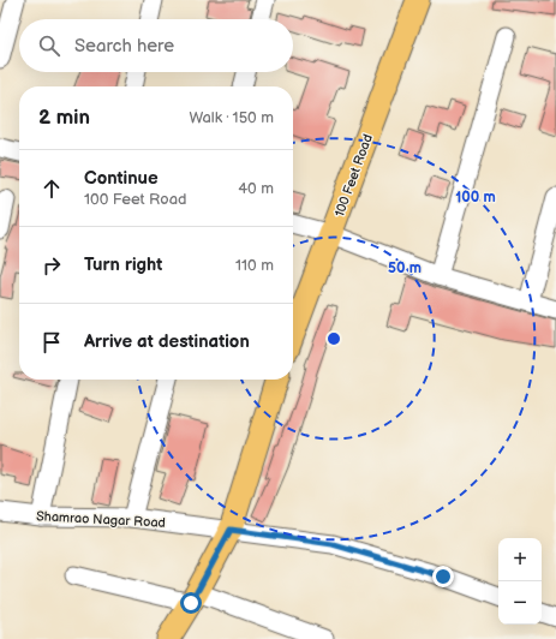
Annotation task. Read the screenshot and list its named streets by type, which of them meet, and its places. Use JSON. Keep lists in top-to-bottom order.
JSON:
{
  "streets": {
    "main road": ["100 Feet Road"],
    "street": ["Shamrao Nagar Road"]
  },
  "page": {
    "search": "Search here",
    "heading": ["2 min", "Walk · 150 m"],
    "list": [
      ["Continue", "100 Feet Road", "40 m"],
      ["Turn right", "110 m"],
      "Arrive at destination"
    ],
    "map_buttons": ["+", "−"]
  },
  "rings": ["100 m", "50 m"]
}
